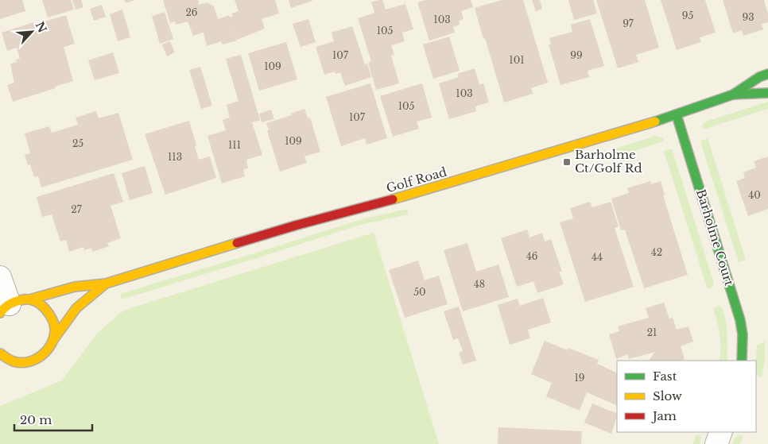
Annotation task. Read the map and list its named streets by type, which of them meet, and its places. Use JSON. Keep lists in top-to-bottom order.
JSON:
{
  "streets": {
    "street": ["Golf Road", "Barholme Court"]
  },
  "crossings": [
    ["Golf Road", "Barholme Court"]
  ],
  "places": {
    "transit": ["Barholme Ct/Golf Rd"]
  },
  "house_numbers": [
    "26",
    "95",
    "93",
    "103",
    "97",
    "105",
    "107",
    "99",
    "101",
    "109",
    "103",
    "105",
    "107",
    "109",
    "25",
    "111",
    "113",
    "40",
    "27",
    "42",
    "46",
    "44",
    "48",
    "50",
    "21",
    "19"
  ],
  "legend": ["Fast", "Slow", "Jam"],
  "scale_bar": "20 m",
  "north": "top right"
}
